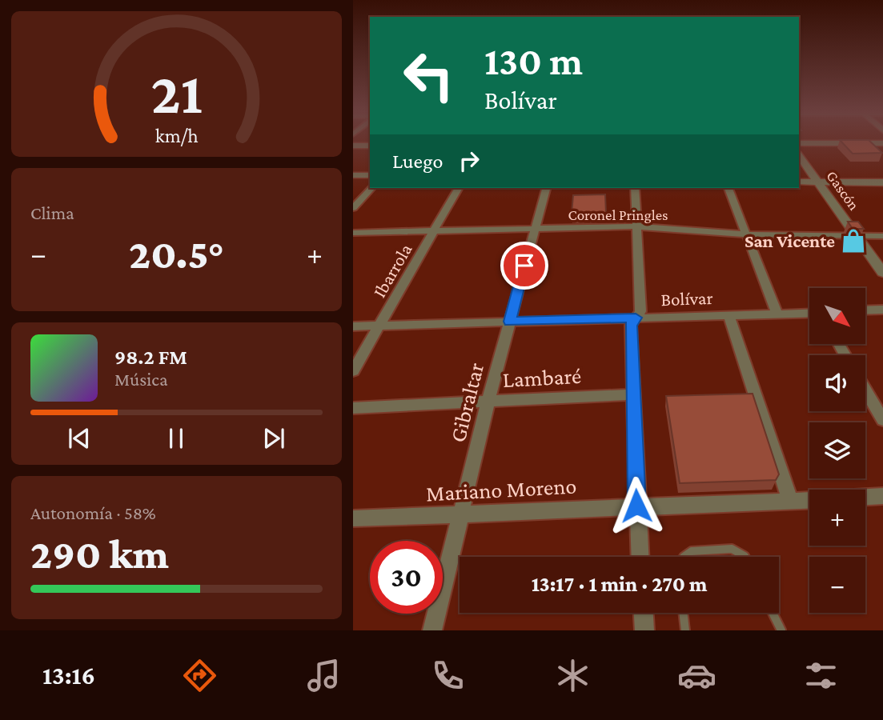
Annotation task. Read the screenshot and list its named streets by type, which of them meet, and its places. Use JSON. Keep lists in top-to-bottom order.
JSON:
{
  "streets": {
    "street": [
      "Gascón",
      "Coronel Pringles",
      "Ibarrola",
      "Bolívar",
      "Lambaré",
      "Gibraltar",
      "Mariano Moreno"
    ]
  },
  "crossings": [
    ["Gascón", "Coronel Pringles"],
    ["Coronel Pringles", "Ibarrola"],
    ["Coronel Pringles", "Gibraltar"],
    ["Ibarrola", "Bolívar"],
    ["Bolívar", "Gibraltar"],
    ["Lambaré", "Gibraltar"],
    ["Gibraltar", "Mariano Moreno"]
  ],
  "places": {
    "shop": ["San Vicente"]
  },
  "north": "bottom right",
  "page": {
    "turn": ["130 m", "Bolívar"],
    "then": "Luego",
    "tile": [
      "Clima",
      ["Autonomía · 58%", "290 km"]
    ],
    "heat": ["−", "20.5°", "+"],
    "map_buttons": ["+", "−"],
    "song": ["98.2 FM", "Música"],
    "limit": "30",
    "trip": "13:17 · 1 min · 270 m",
    "tabs": "13:16",
    "gauge": ["21", "km/h"]
  }
}
